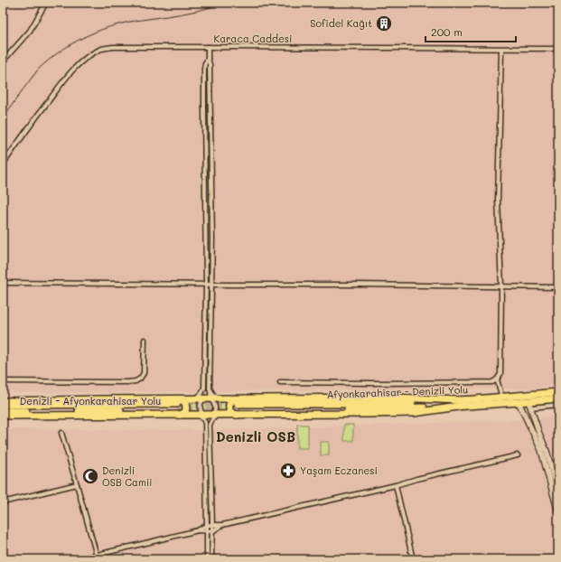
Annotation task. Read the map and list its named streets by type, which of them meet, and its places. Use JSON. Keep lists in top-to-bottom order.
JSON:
{
  "streets": {
    "highway": ["Afyonkarahisar - Denizli Yolu", "Denizli - Afyonkarahisar Yolu"],
    "street": ["Karaca Caddesi"]
  },
  "districts": ["Denizli OSB"],
  "places": {
    "building": ["Sofidel Kağıt"],
    "pharmacy": ["Yaşam Eczanesi"],
    "mosque": ["Denizli OSB Camii"]
  },
  "scale_bar": "200 m"
}
